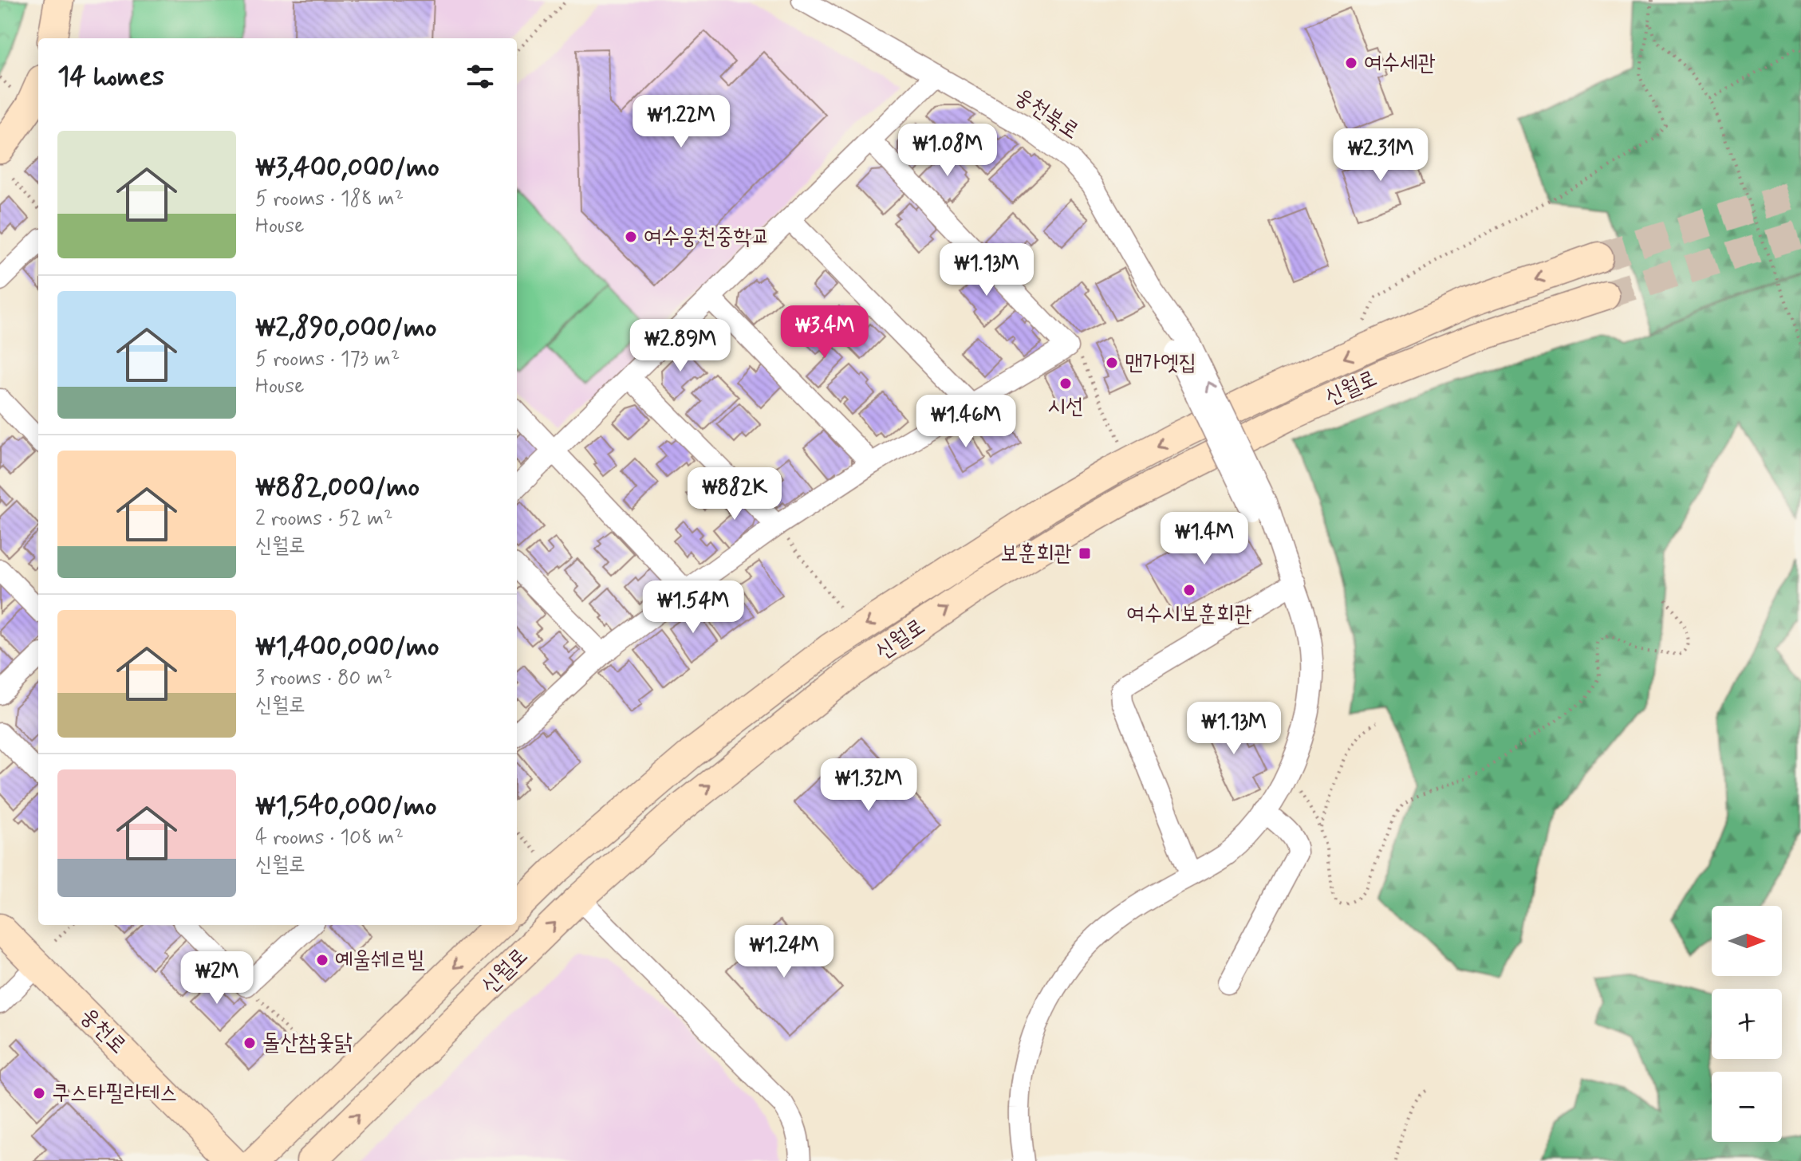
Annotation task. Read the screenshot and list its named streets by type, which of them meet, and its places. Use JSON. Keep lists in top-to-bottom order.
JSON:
{
  "streets": {
    "street": ["웅천북로", "신월로", "웅천로"]
  },
  "places": {
    "other": [
      "여수세관",
      "여수웅천중학교",
      "맨가엣집",
      "시선",
      "여수시보훈회관",
      "예울쉐르빌",
      "돌산참옻닭",
      "쿠스타필라테스"
    ],
    "transit": ["보훈회관"]
  },
  "north": "right",
  "page": {
    "heading": "14 homes",
    "price": [
      "₩1.22M",
      "₩1.08M",
      "₩2.31M",
      "₩1.13M",
      "₩3.4M",
      "₩2.89M",
      "₩1.46M",
      "₩882K",
      "₩1.4M",
      "₩1.54M",
      "₩1.13M",
      "₩1.32M",
      "₩1.24M",
      "₩2M"
    ],
    "list": [
      {
        "name": "₩3,400,000/mo",
        "note": "5 rooms · 188 m² · House"
      },
      {
        "name": "₩2,890,000/mo",
        "note": "5 rooms · 173 m² · House"
      },
      {
        "name": "₩882,000/mo",
        "note": "2 rooms · 52 m² · 신월로"
      },
      {
        "name": "₩1,400,000/mo",
        "note": "3 rooms · 80 m² · 신월로"
      },
      {
        "name": "₩1,540,000/mo",
        "note": "4 rooms · 108 m² · 신월로"
      }
    ],
    "map_buttons": ["+", "−"]
  }
}
